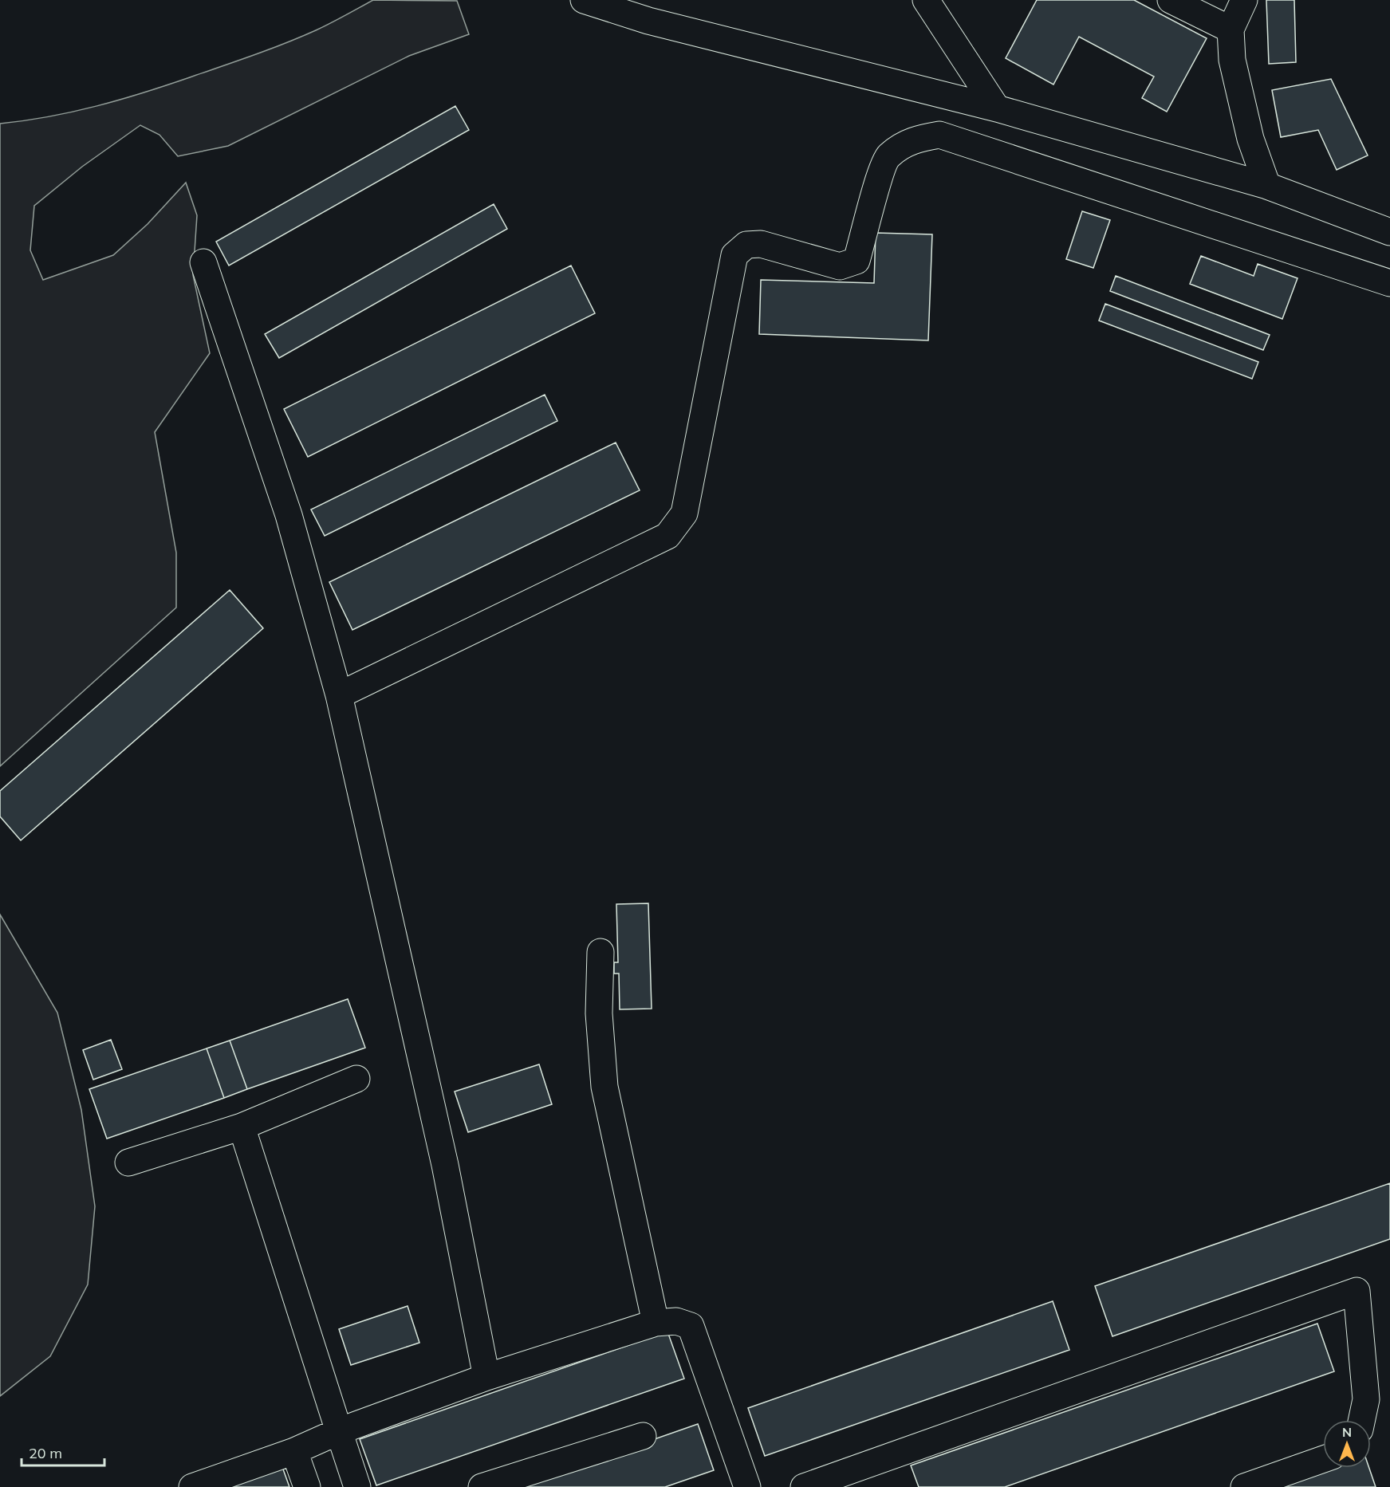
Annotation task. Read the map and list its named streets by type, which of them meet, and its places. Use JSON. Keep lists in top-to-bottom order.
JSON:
{
  "scale_bar": "20 m",
  "north": "top"
}
